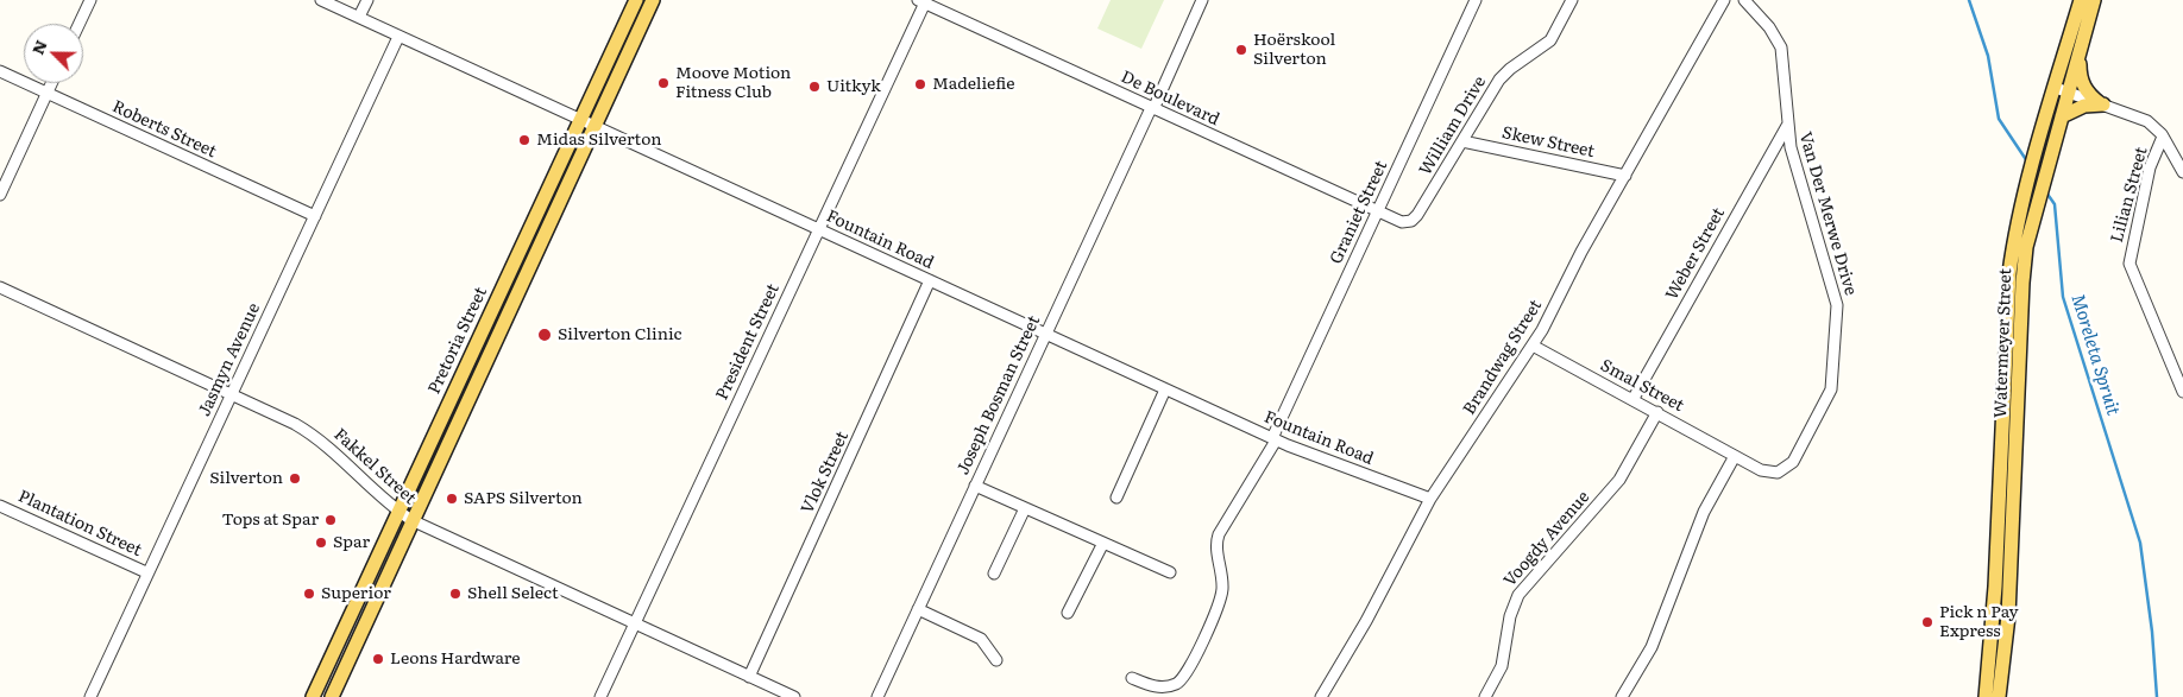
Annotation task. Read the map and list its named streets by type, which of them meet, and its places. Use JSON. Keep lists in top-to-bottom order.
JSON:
{
  "streets": {
    "main road": ["Pretoria Street", "Watermeyer Street"],
    "street": [
      "De Boulevard",
      "William Drive",
      "Roberts Street",
      "Skew Street",
      "Lilian Street",
      "Graniet Street",
      "Van Der Merwe Drive",
      "Fountain Road",
      "Weber Street",
      "President Street",
      "Brandwag Street",
      "Jasmyn Avenue",
      "Smal Street",
      "Joseph Bosman Street",
      "Fakkel Street",
      "Vlok Street",
      "Plantation Street",
      "Voogdy Avenue"
    ]
  },
  "crossings": [
    ["De Boulevard", "William Drive"],
    ["De Boulevard", "Graniet Street"],
    ["De Boulevard", "President Street"],
    ["De Boulevard", "Joseph Bosman Street"],
    ["William Drive", "Skew Street"],
    ["Roberts Street", "Jasmyn Avenue"],
    ["Skew Street", "Brandwag Street"],
    ["Graniet Street", "Fountain Road"],
    ["Van Der Merwe Drive", "Weber Street"],
    ["Van Der Merwe Drive", "Smal Street"],
    ["Fountain Road", "Pretoria Street"],
    ["Fountain Road", "President Street"],
    ["Fountain Road", "Brandwag Street"],
    ["Fountain Road", "Jasmyn Avenue"],
    ["Fountain Road", "Joseph Bosman Street"],
    ["Fountain Road", "Vlok Street"],
    ["Weber Street", "Smal Street"],
    ["Pretoria Street", "Fakkel Street"],
    ["President Street", "Fakkel Street"],
    ["Brandwag Street", "Smal Street"],
    ["Jasmyn Avenue", "Fakkel Street"],
    ["Jasmyn Avenue", "Plantation Street"],
    ["Smal Street", "Voogdy Avenue"],
    ["Fakkel Street", "Vlok Street"]
  ],
  "water": ["Moreleta Spruit"],
  "places": [
    "Hoërskool Silverton",
    "Moove Motion Fitness Club",
    "Madeliefie",
    "Uitkyk",
    "Midas Silverton",
    "Silverton Clinic",
    "Silverton",
    "SAPS Silverton",
    "Tops at Spar",
    "Spar",
    "Superior",
    "Shell Select",
    "Pick n Pay Express",
    "Leons Hardware"
  ],
  "north": "top left"
}
